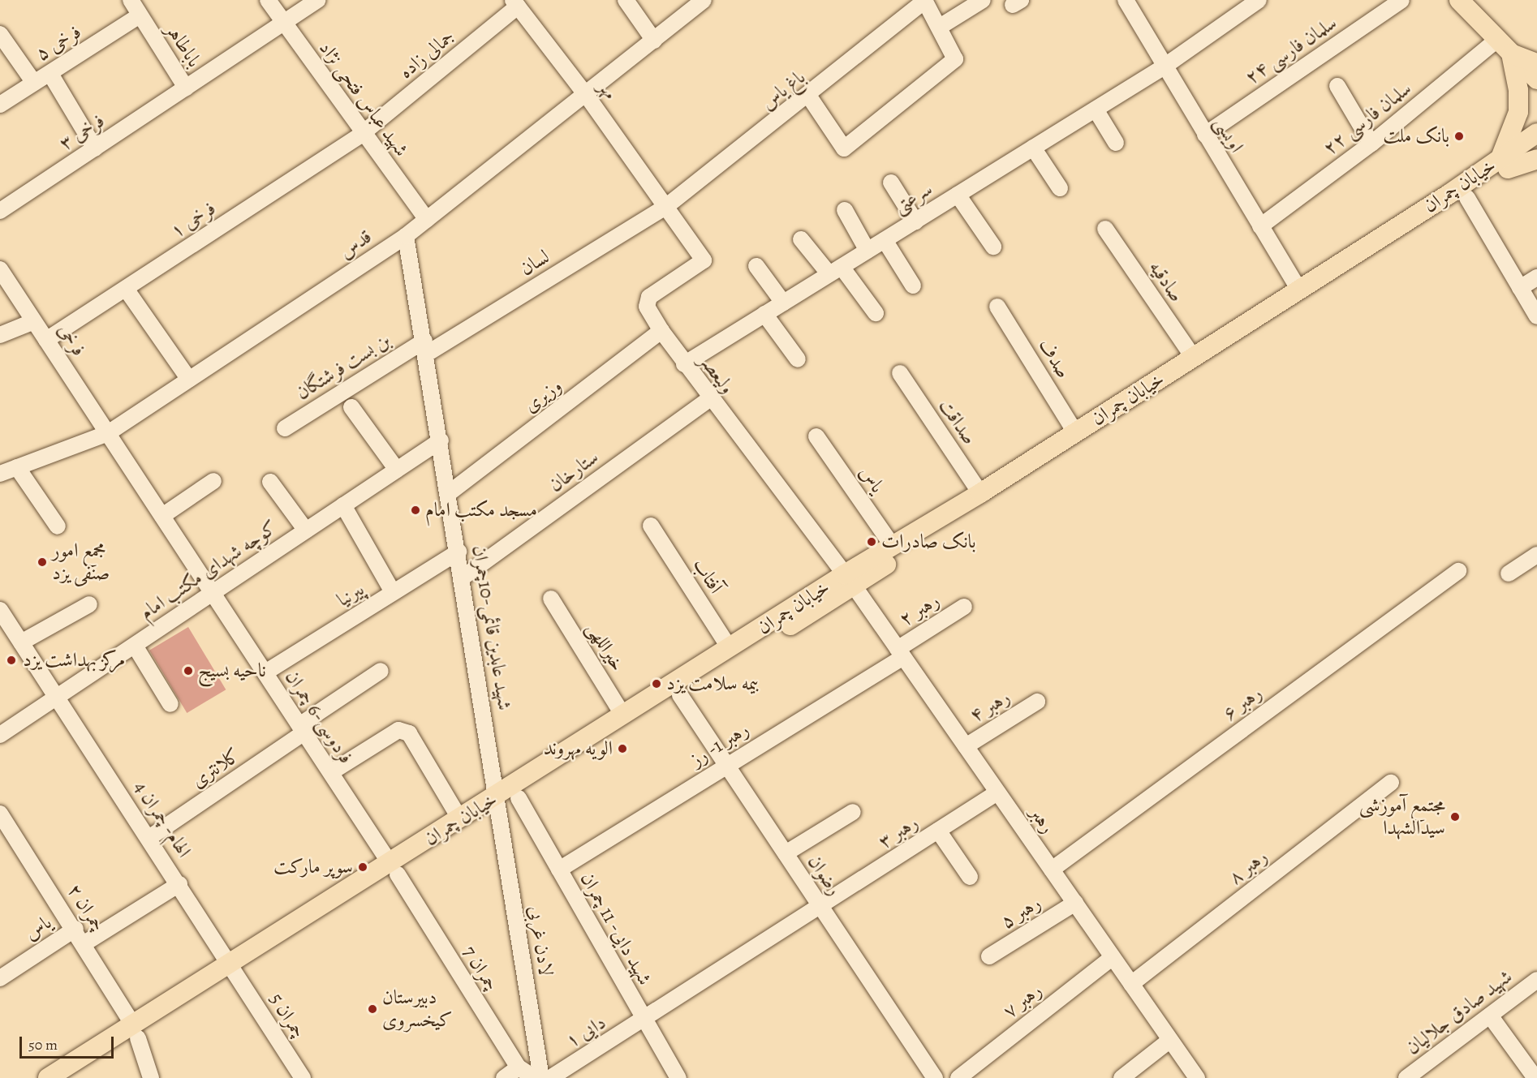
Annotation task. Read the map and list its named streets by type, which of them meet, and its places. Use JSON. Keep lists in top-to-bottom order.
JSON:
{
  "streets": {
    "main road": ["خیابان چمران"],
    "street": [
      "فرخی ۵",
      "باباطاهر",
      "سلمان فارسی ۲۴",
      "جمالی زاده",
      "مهر",
      "باغ یاس",
      "شهید عباس فتحی نژاد",
      "سلمان فارسی ۲۲",
      "فرخی ۳",
      "اویسی",
      "سرعتی",
      "فرخی ۱",
      "قدس",
      "لسان",
      "صادقیه",
      "فرخی",
      "صدف",
      "بن بست فرشتگان",
      "ولیعصر",
      "وزیری",
      "صداقت",
      "ستارخان",
      "یاس",
      "کوچه شهدای مکتب امام",
      "آفتاب",
      "پیرنیا",
      "رهبر ۲",
      "شهید عابدین قائمی-10چمران",
      "خیراللهی",
      "رهبر ۶",
      "رهبر ۴",
      "فردوسی-6 چمران",
      "رهبر 1- رز",
      "کلانتری",
      "الهام- چمران 4",
      "رهبر",
      "رهبر ۳",
      "رهبر ۸",
      "رضوان",
      "چمران ۲",
      "رهبر ۵",
      "شهید دایی- 11 چمران",
      "لادن غربی",
      "چمران 7",
      "رهبر ۷",
      "شهید صادق جلالیان",
      "چمران 5",
      "دایی ۱"
    ]
  },
  "crossings": [
    ["فرخی ۵", "باباطاهر"],
    ["باباطاهر", "فرخی ۳"],
    ["سلمان فارسی ۲۴", "اویسی"],
    ["جمالی زاده", "مهر"],
    ["جمالی زاده", "شهید عباس فتحی نژاد"],
    ["جمالی زاده", "فرخی ۱"],
    ["مهر", "باغ یاس"],
    ["مهر", "قدس"],
    ["مهر", "لسان"],
    ["مهر", "ولیعصر"],
    ["باغ یاس", "لسان"],
    ["باغ یاس", "ولیعصر"],
    ["شهید عباس فتحی نژاد", "فرخی ۳"],
    ["شهید عباس فتحی نژاد", "فرخی ۱"],
    ["شهید عباس فتحی نژاد", "قدس"],
    ["سلمان فارسی ۲۲", "اویسی"],
    ["اویسی", "خیابان چمران"],
    ["اویسی", "سرعتی"],
    ["خیابان چمران", "صادقیه"],
    ["خیابان چمران", "صدف"],
    ["خیابان چمران", "ولیعصر"],
    ["خیابان چمران", "صداقت"],
    ["خیابان چمران", "یاس"],
    ["خیابان چمران", "آفتاب"],
    ["خیابان چمران", "شهید عابدین قائمی-10چمران"],
    ["خیابان چمران", "خیراللهی"],
    ["خیابان چمران", "فردوسی-6 چمران"],
    ["خیابان چمران", "الهام- چمران 4"],
    ["خیابان چمران", "رهبر"],
    ["خیابان چمران", "رضوان"],
    ["خیابان چمران", "چمران ۲"],
    ["خیابان چمران", "شهید دایی- 11 چمران"],
    ["خیابان چمران", "لادن غربی"],
    ["خیابان چمران", "چمران 7"],
    ["خیابان چمران", "چمران 5"],
    ["سرعتی", "ولیعصر"],
    ["فرخی ۱", "فرخی"],
    ["قدس", "فرخی"],
    ["قدس", "شهید عابدین قائمی-10چمران"],
    ["لسان", "بن بست فرشتگان"],
    ["لسان", "ولیعصر"],
    ["لسان", "شهید عابدین قائمی-10چمران"],
    ["فرخی", "فردوسی-6 چمران"],
    ["بن بست فرشتگان", "شهید عابدین قائمی-10چمران"],
    ["ولیعصر", "وزیری"],
    ["ولیعصر", "ستارخان"],
    ["ولیعصر", "رهبر"],
    ["وزیری", "شهید عابدین قائمی-10چمران"],
    ["ستارخان", "شهید عابدین قائمی-10چمران"],
    ["یاس", "چمران ۲"],
    ["کوچه شهدای مکتب امام", "شهید عابدین قائمی-10چمران"],
    ["کوچه شهدای مکتب امام", "فردوسی-6 چمران"],
    ["کوچه شهدای مکتب امام", "الهام- چمران 4"],
    ["پیرنیا", "شهید عابدین قائمی-10چمران"],
    ["پیرنیا", "فردوسی-6 چمران"],
    ["رهبر ۲", "رهبر 1- رز"],
    ["رهبر ۲", "رهبر"],
    ["شهید عابدین قائمی-10چمران", "لادن غربی"],
    ["رهبر ۶", "رهبر"],
    ["رهبر ۴", "رهبر"],
    ["فردوسی-6 چمران", "کلانتری"],
    ["فردوسی-6 چمران", "چمران 7"],
    ["رهبر 1- رز", "رهبر"],
    ["رهبر 1- رز", "رضوان"],
    ["رهبر 1- رز", "شهید دایی- 11 چمران"],
    ["کلانتری", "الهام- چمران 4"],
    ["الهام- چمران 4", "چمران 5"],
    ["رهبر", "رهبر ۳"],
    ["رهبر", "رهبر ۸"],
    ["رهبر", "رهبر ۵"],
    ["رهبر", "رهبر ۷"],
    ["رهبر ۳", "رضوان"],
    ["رهبر ۳", "شهید دایی- 11 چمران"],
    ["رهبر ۳", "دایی ۱"],
    ["شهید دایی- 11 چمران", "دایی ۱"]
  ],
  "places": [
    "بانک ملت",
    "مسجد مکتب امام",
    "بانک صادرات",
    "مجمع امور صنفی یزد",
    "مرکز بهداشت یزد",
    "ناحیه بسیج",
    "بيمه سلامت يزد",
    "الویه مهروند",
    "مجتمع آموزشی سیدالشهدا",
    "سوپر مارکت",
    "دبیرستان کیخسروی"
  ],
  "scale_bar": "50 m"
}
